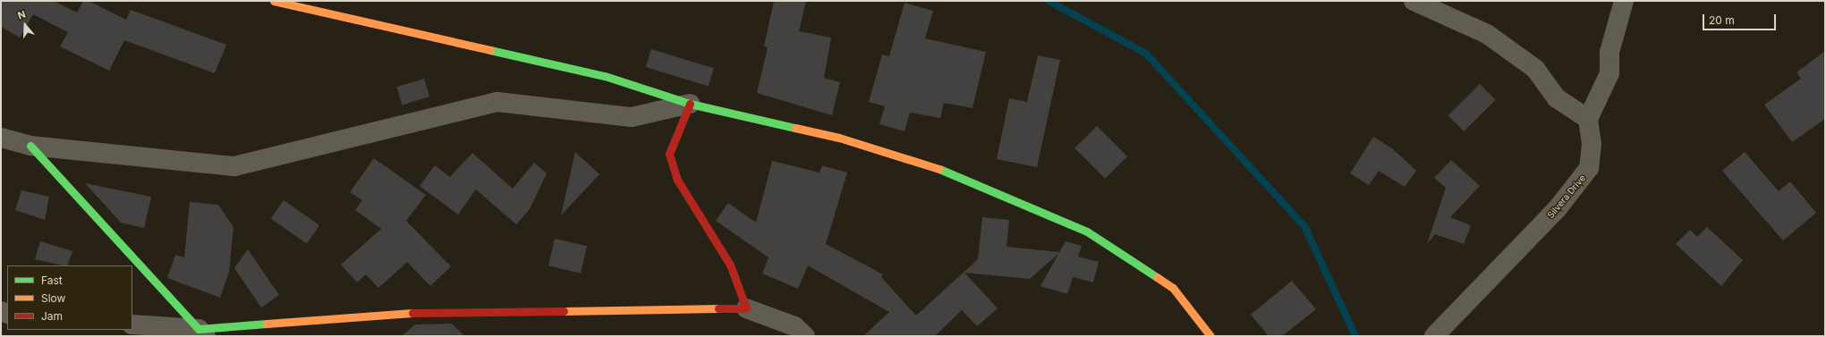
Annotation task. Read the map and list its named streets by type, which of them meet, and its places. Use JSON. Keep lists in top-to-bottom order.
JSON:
{
  "streets": {
    "street": ["Silvera Drive"]
  },
  "legend": ["Fast", "Slow", "Jam"],
  "scale_bar": "20 m",
  "north": "top"
}
